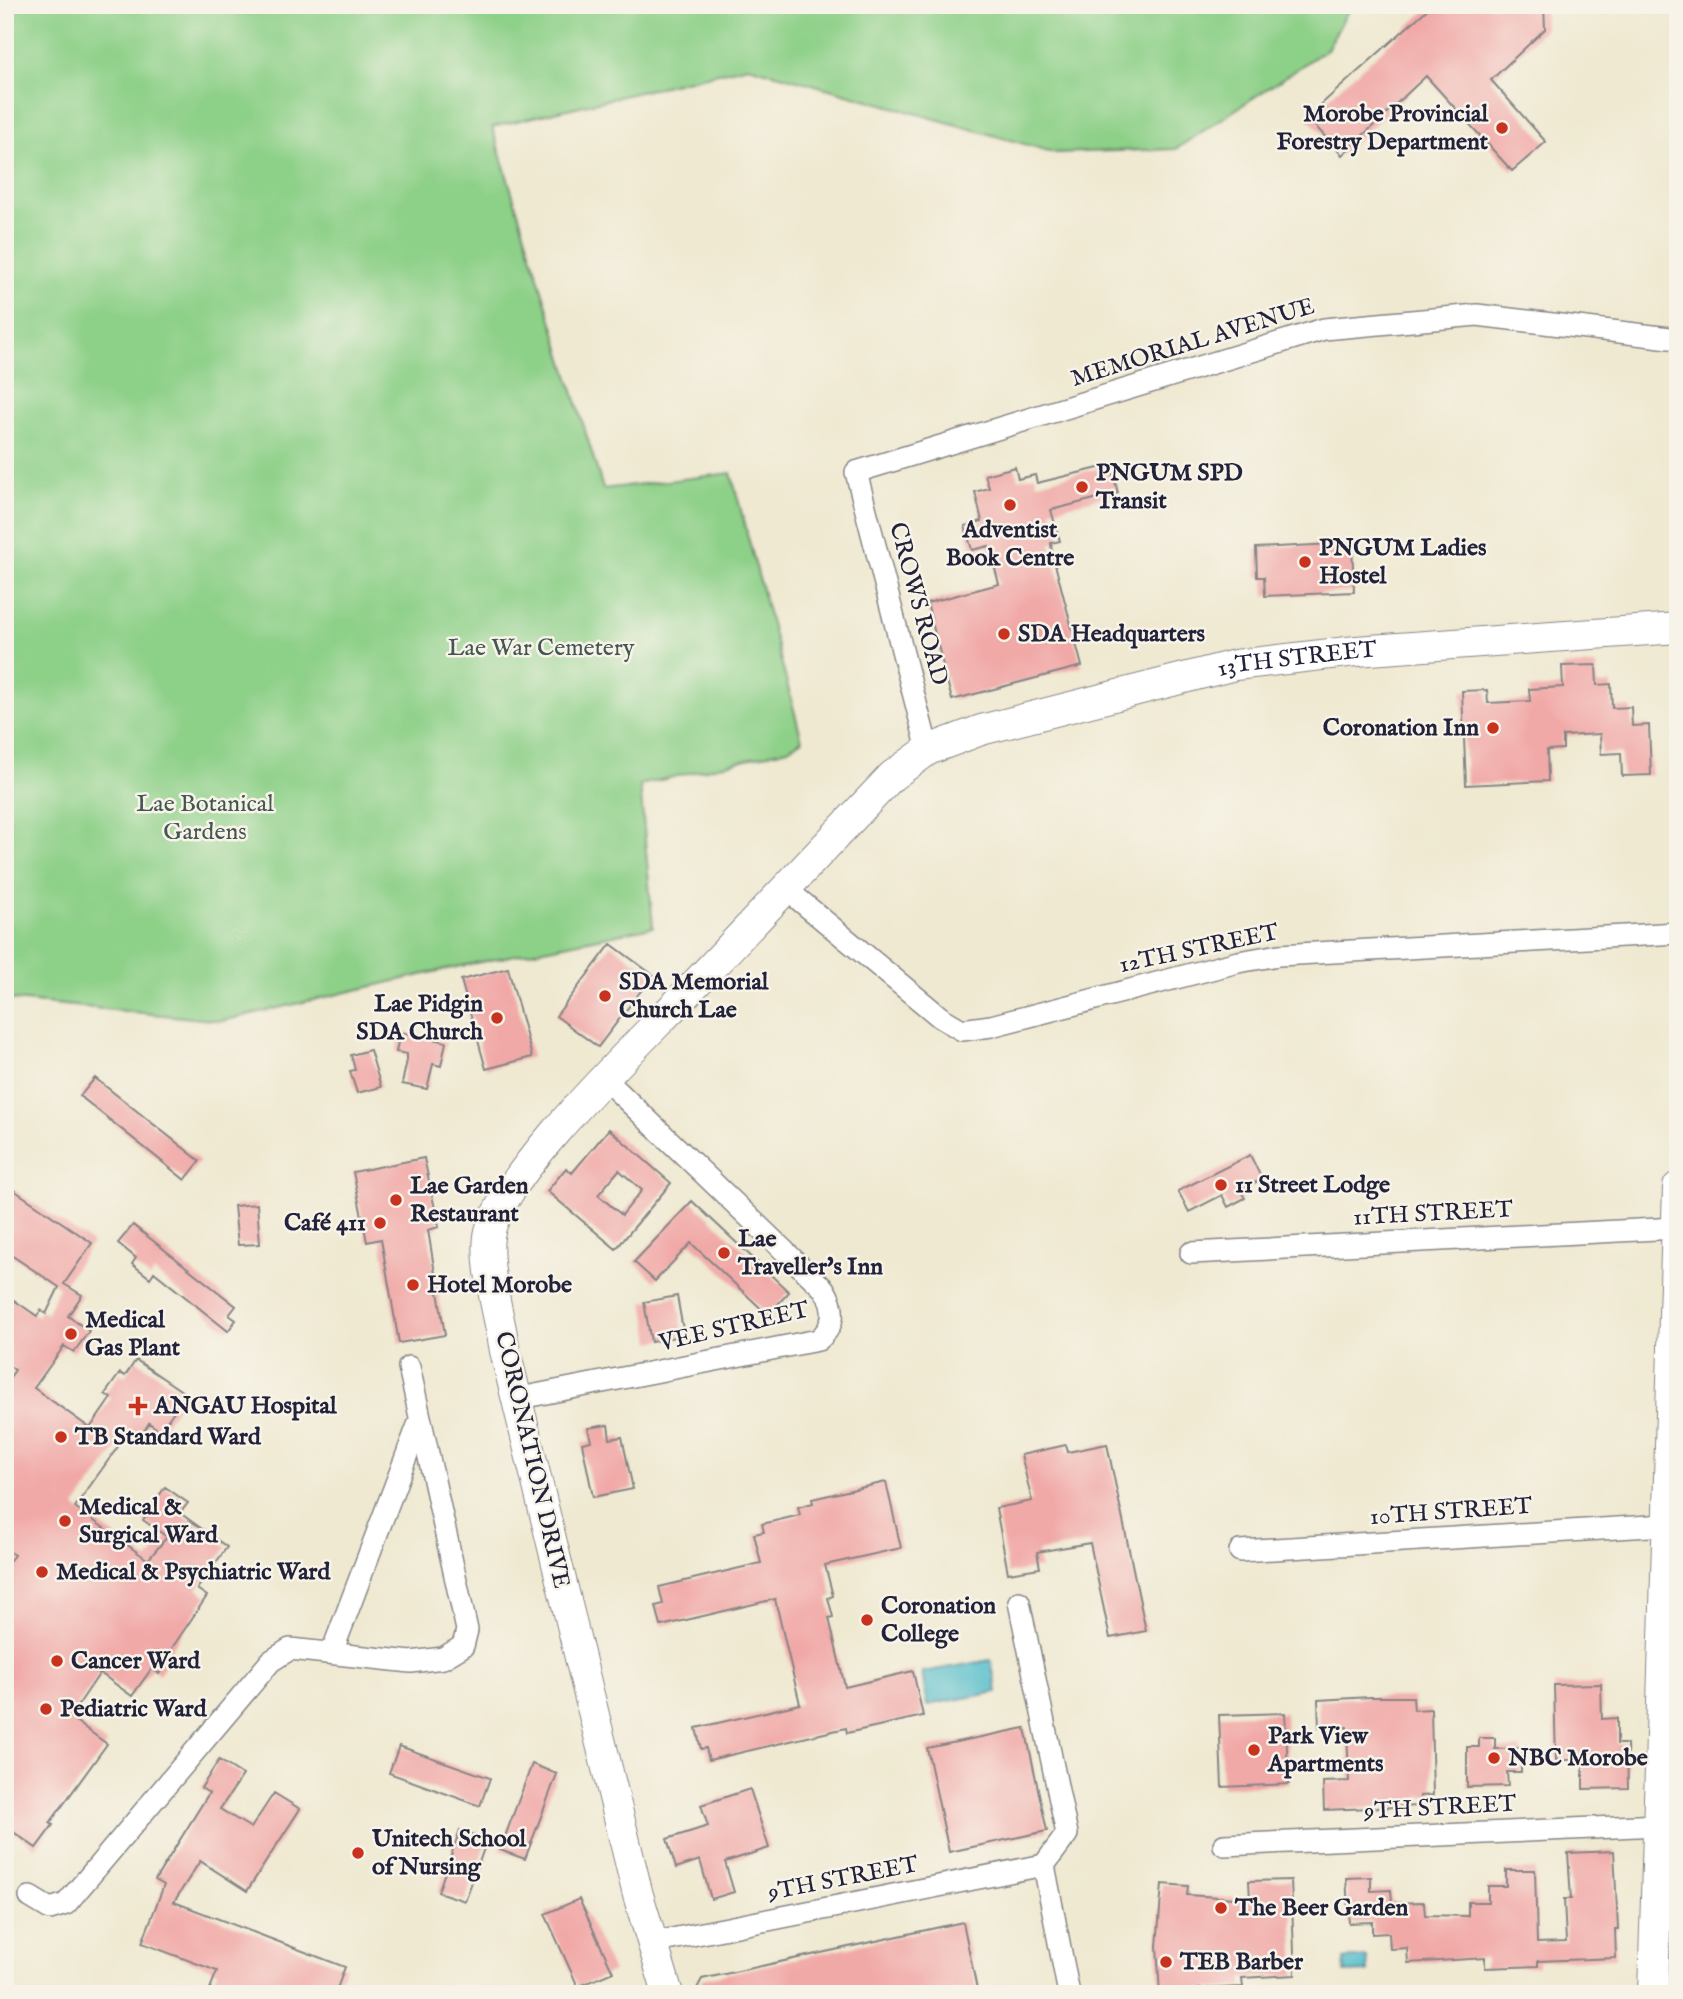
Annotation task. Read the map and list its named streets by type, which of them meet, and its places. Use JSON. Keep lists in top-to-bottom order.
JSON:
{
  "streets": {
    "street": [
      "MEMORIAL AVENUE",
      "CROWS ROAD",
      "13TH STREET",
      "12TH STREET",
      "11TH STREET",
      "VEE STREET",
      "CORONATION DRIVE",
      "10TH STREET",
      "9TH STREET"
    ]
  },
  "crossings": [
    ["MEMORIAL AVENUE", "CROWS ROAD"],
    ["CROWS ROAD", "13TH STREET"],
    ["CROWS ROAD", "CORONATION DRIVE"],
    ["13TH STREET", "CORONATION DRIVE"],
    ["12TH STREET", "CORONATION DRIVE"],
    ["VEE STREET", "CORONATION DRIVE"],
    ["CORONATION DRIVE", "9TH STREET"]
  ],
  "parks": ["Lae War Cemetery", "Lae Botanical Gardens"],
  "places": {
    "other": [
      "Morobe Provincial Forestry Department",
      "PNGUM SPD Transit",
      "Adventist Book Centre",
      "PNGUM Ladies Hostel",
      "SDA Headquarters",
      "Coronation Inn",
      "SDA Memorial Church Lae",
      "Lae Pidgin SDA Church",
      "11 Street Lodge",
      "Lae Garden Restaurant",
      "Café 411",
      "Lae Traveller's Inn",
      "Hotel Morobe",
      "Medical Gas Plant",
      "TB Standard Ward",
      "Medical & Surgical Ward",
      "Medical & Psychiatric Ward",
      "Coronation College",
      "Cancer Ward",
      "Pediatric Ward",
      "Park View Apartments",
      "NBC Morobe",
      "Unitech School of Nursing",
      "The Beer Garden",
      "TEB Barber"
    ],
    "health": ["ANGAU Hospital"]
  }
}
